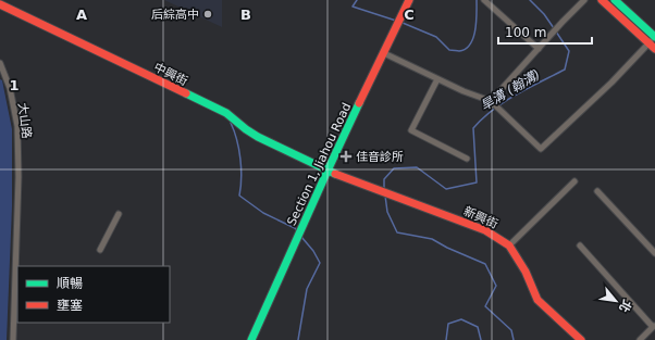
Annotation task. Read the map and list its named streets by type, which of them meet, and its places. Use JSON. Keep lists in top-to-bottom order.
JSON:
{
  "streets": {
    "street": [
      "中興街",
      "大山路",
      "Section 1, Jiahou Road",
      "新興街"
    ]
  },
  "crossings": [
    ["中興街", "Section 1, Jiahou Road"],
    ["中興街", "新興街"],
    ["Section 1, Jiahou Road", "新興街"]
  ],
  "water": ["旱溝 (翰溝)"],
  "places": {
    "other": ["后綜高中"],
    "health": ["佳音診所"]
  },
  "legend": ["順暢", "壅塞"],
  "scale_bar": "100 m",
  "north": "bottom right",
  "grid": {
    "columns": ["A", "B", "C"],
    "rows": ["1"]
  }
}
